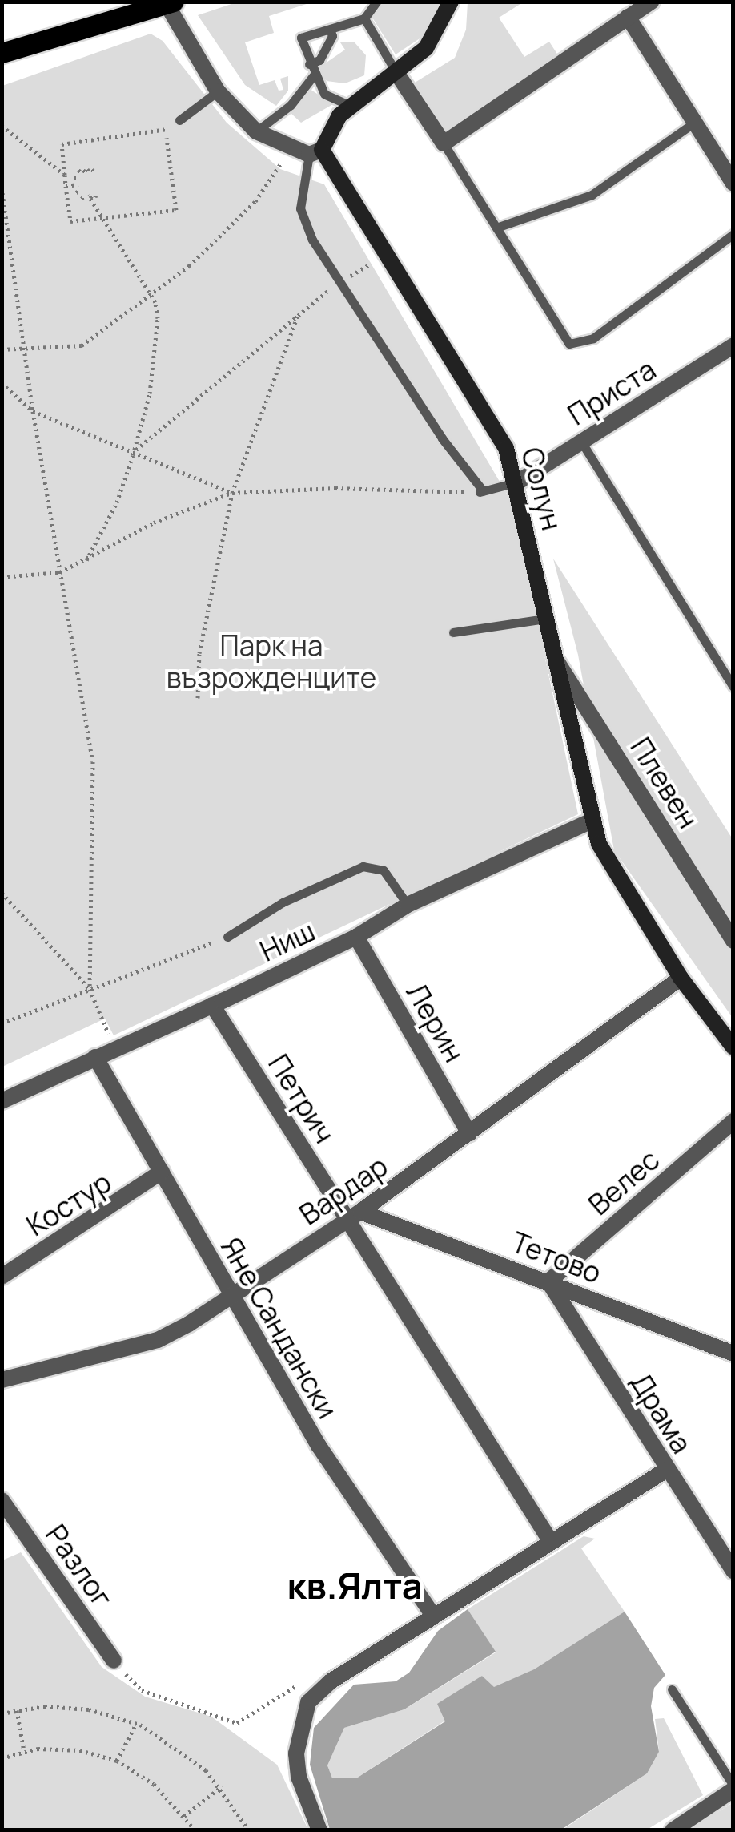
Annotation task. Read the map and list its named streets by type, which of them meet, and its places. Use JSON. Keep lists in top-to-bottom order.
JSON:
{
  "streets": {
    "street": [
      "Приста",
      "Солун",
      "Плевен",
      "Ниш",
      "Лерин",
      "Петрич",
      "Велес",
      "Вардар",
      "Костур",
      "Тетово",
      "Яне Сандански",
      "Драма",
      "Разлог"
    ]
  },
  "crossings": [
    ["Приста", "Солун"],
    ["Солун", "Плевен"],
    ["Солун", "Ниш"],
    ["Солун", "Вардар"],
    ["Ниш", "Лерин"],
    ["Ниш", "Петрич"],
    ["Ниш", "Яне Сандански"],
    ["Лерин", "Вардар"],
    ["Петрич", "Вардар"],
    ["Петрич", "Тетово"],
    ["Велес", "Тетово"],
    ["Велес", "Драма"],
    ["Вардар", "Тетово"],
    ["Вардар", "Яне Сандански"],
    ["Костур", "Яне Сандански"],
    ["Тетово", "Драма"]
  ],
  "districts": ["кв.Ялта"],
  "parks": ["Парк на възрожденците"]
}
